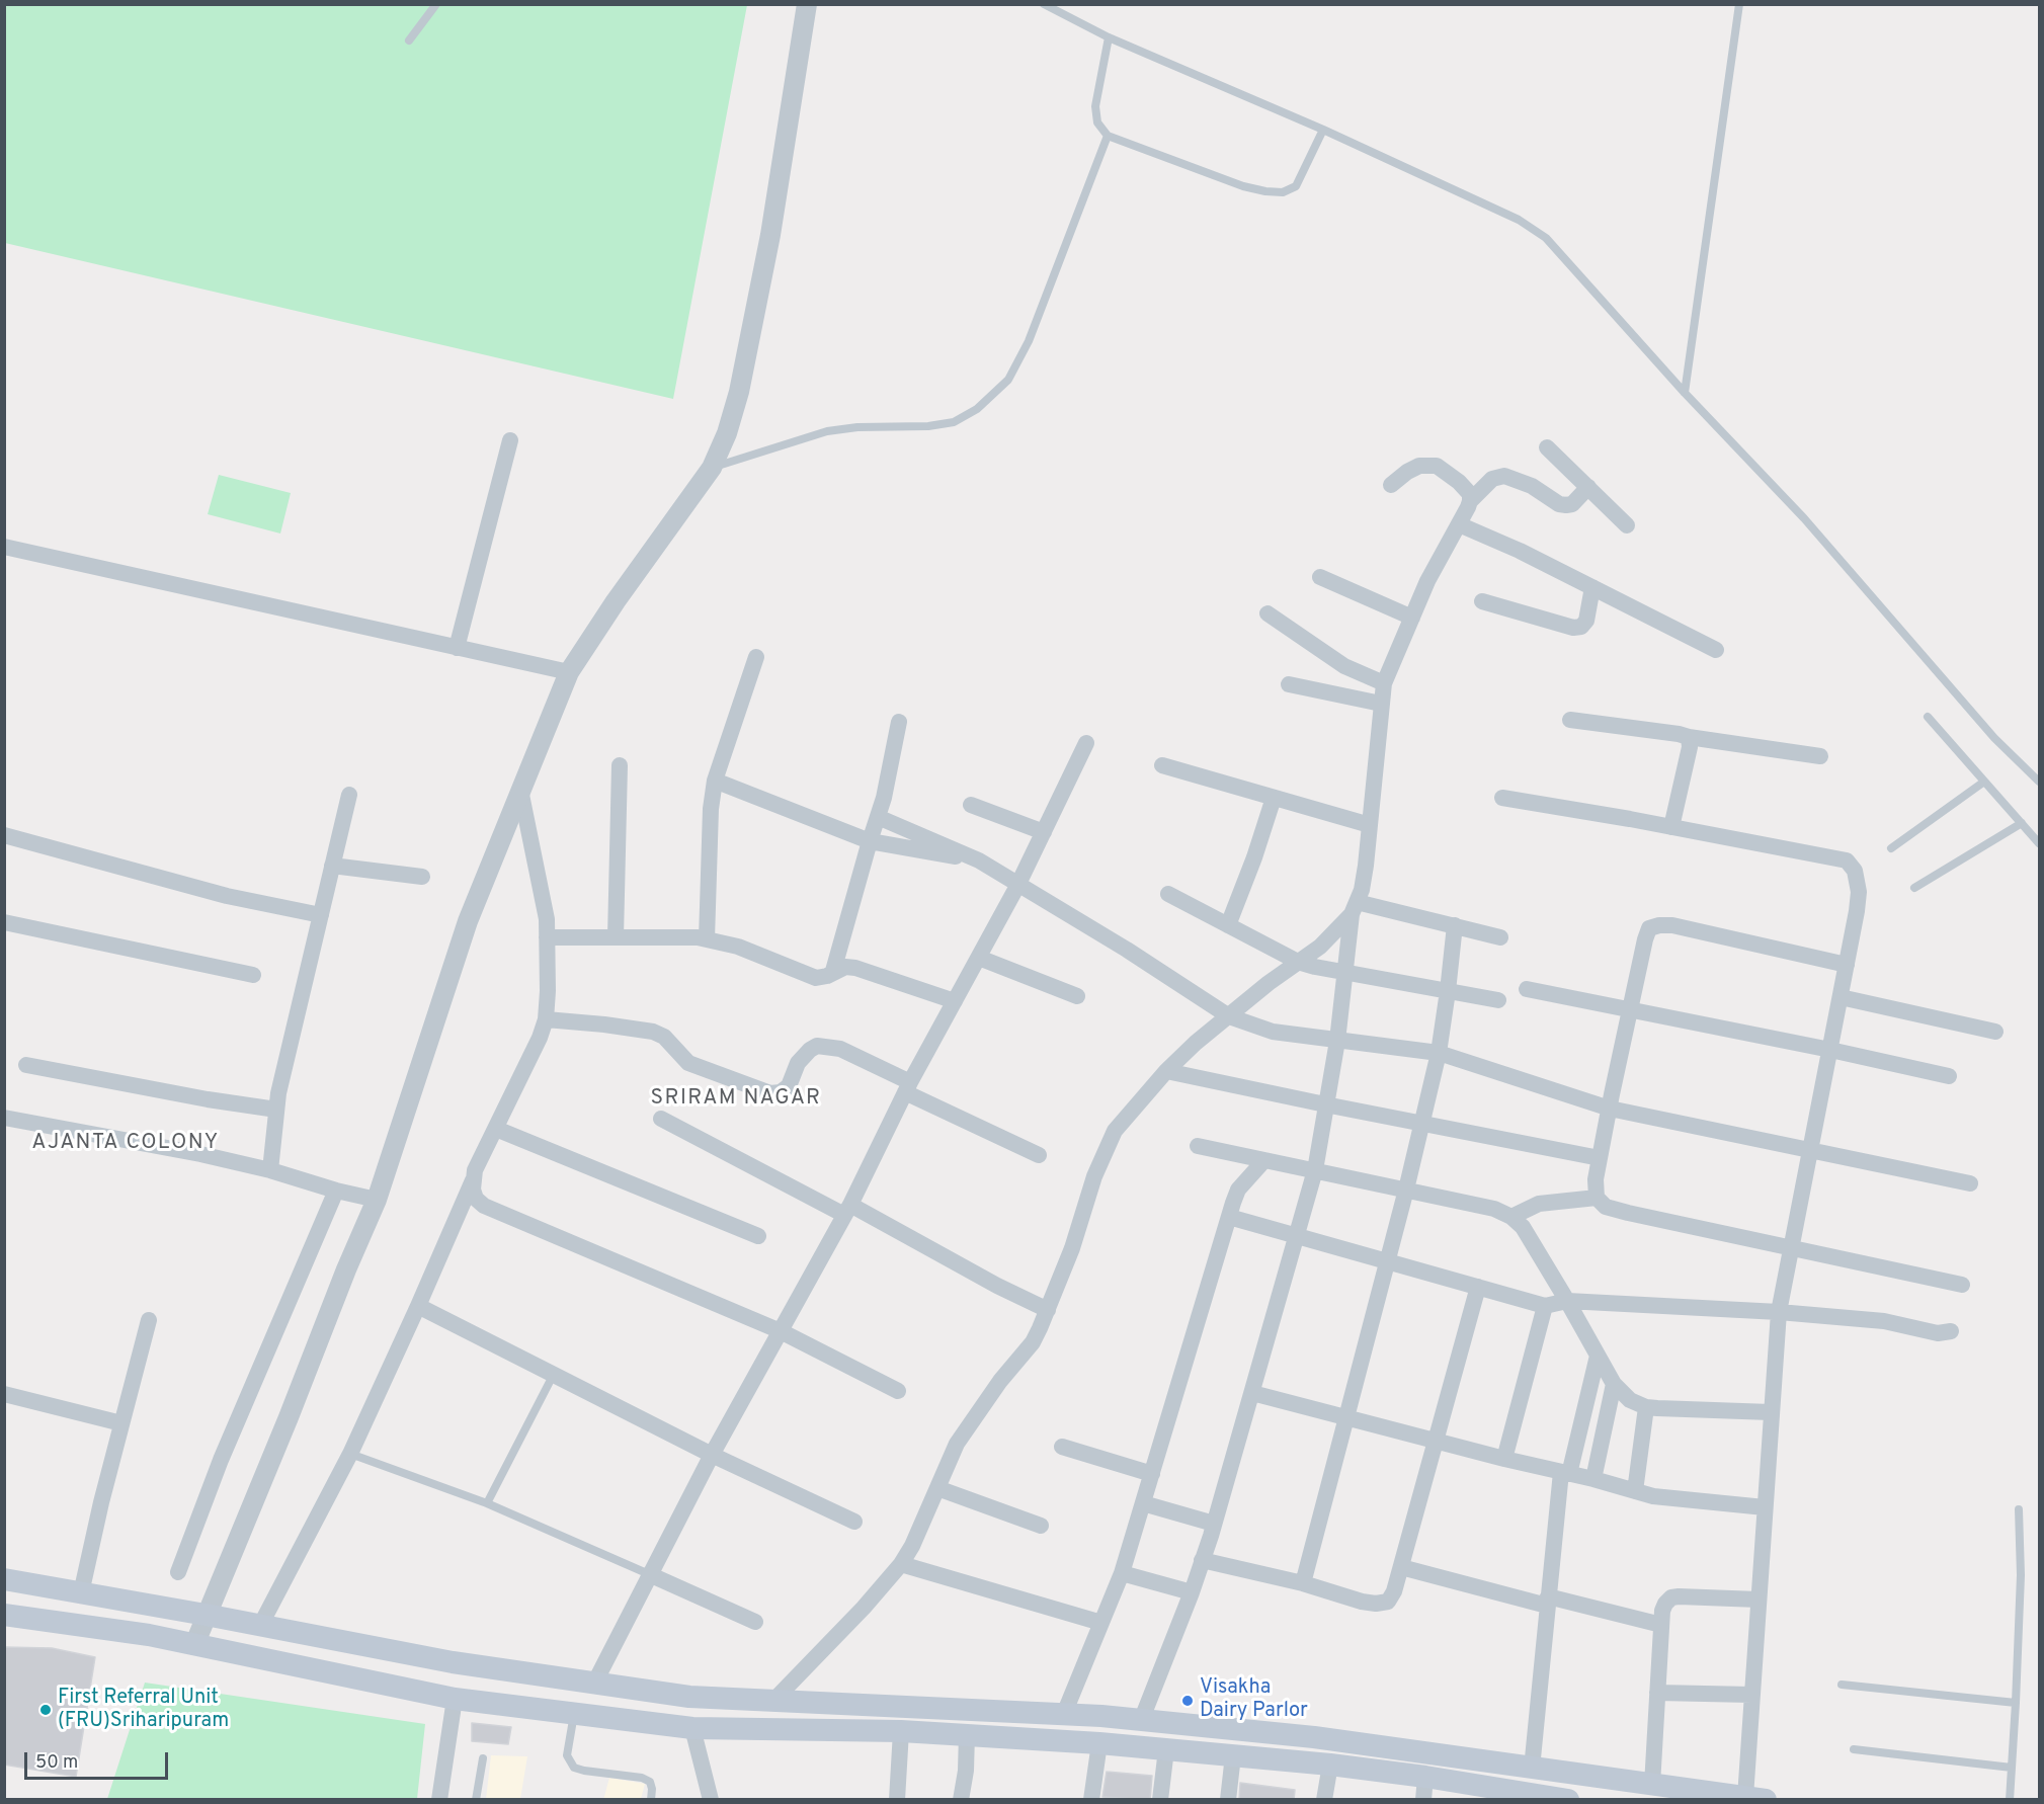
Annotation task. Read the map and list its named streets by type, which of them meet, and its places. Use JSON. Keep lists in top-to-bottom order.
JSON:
{
  "districts": ["SRIRAM NAGAR", "AJANTA COLONY"],
  "places": ["Visakha Dairy Parlor", "First Referral Unit (FRU)Sriharipuram"],
  "scale_bar": "50 m"
}
